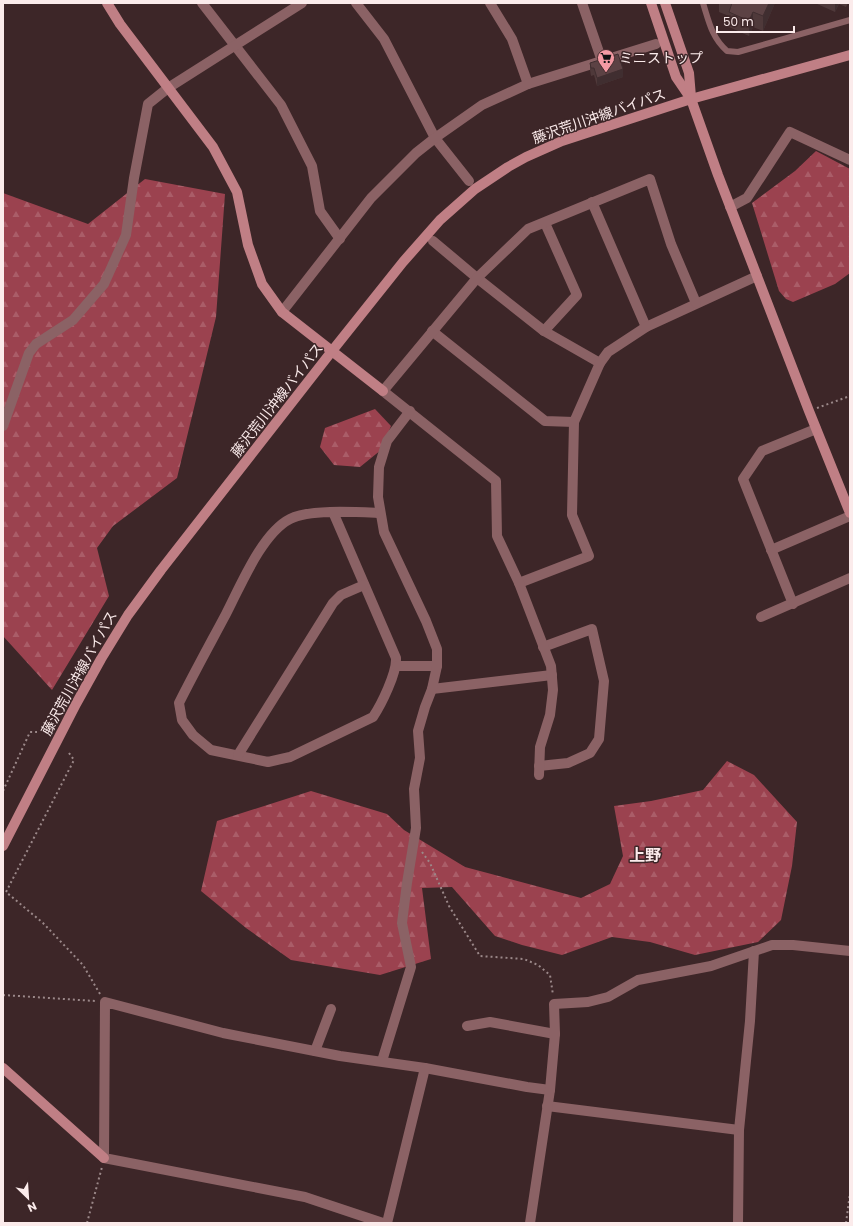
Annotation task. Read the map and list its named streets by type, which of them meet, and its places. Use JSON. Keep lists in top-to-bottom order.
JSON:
{
  "streets": {
    "street": ["藤沢荒川沖線バイパス"]
  },
  "districts": ["上野"],
  "places": {
    "supermarket": ["ミニストップ"]
  },
  "scale_bar": "50 m",
  "north": "bottom right"
}
